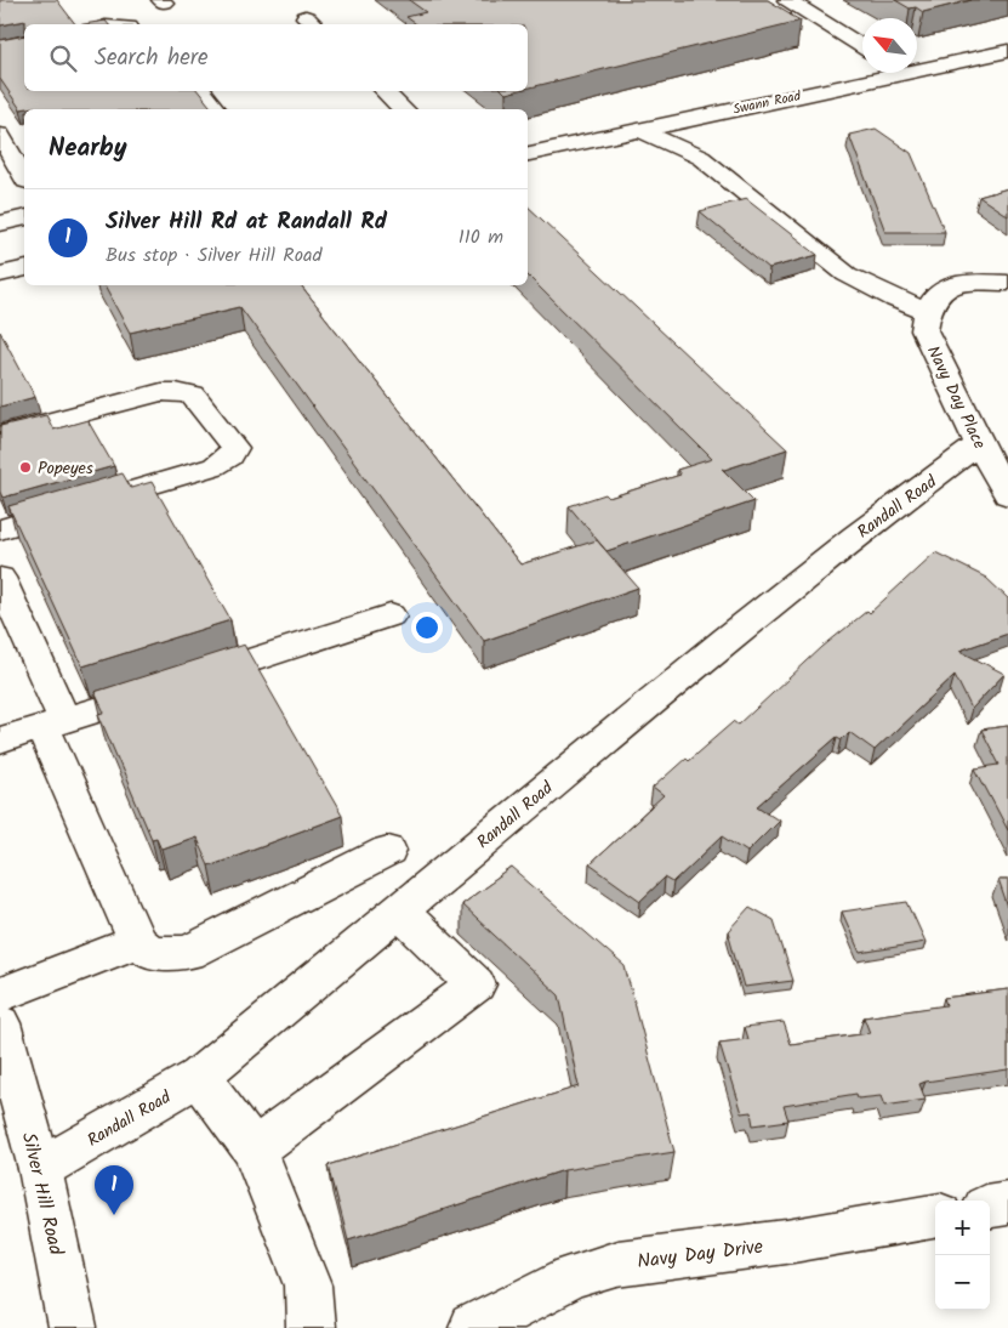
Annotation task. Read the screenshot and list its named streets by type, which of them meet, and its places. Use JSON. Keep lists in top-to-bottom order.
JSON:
{
  "streets": {
    "street": [
      "Swann Road",
      "Navy Day Place",
      "Randall Road",
      "Silver Hill Road",
      "Navy Day Drive"
    ]
  },
  "crossings": [
    ["Navy Day Place", "Randall Road"],
    ["Randall Road", "Silver Hill Road"]
  ],
  "places": ["Popeyes"],
  "north": "top left",
  "page": {
    "search": "Search here",
    "heading": "Nearby",
    "list": [
      {
        "mark": "1",
        "name": "Silver Hill Rd at Randall Rd",
        "note": "Bus stop · Silver Hill Road",
        "value": "110 m"
      }
    ],
    "pins": "1",
    "map_buttons": ["+", "−"]
  }
}
